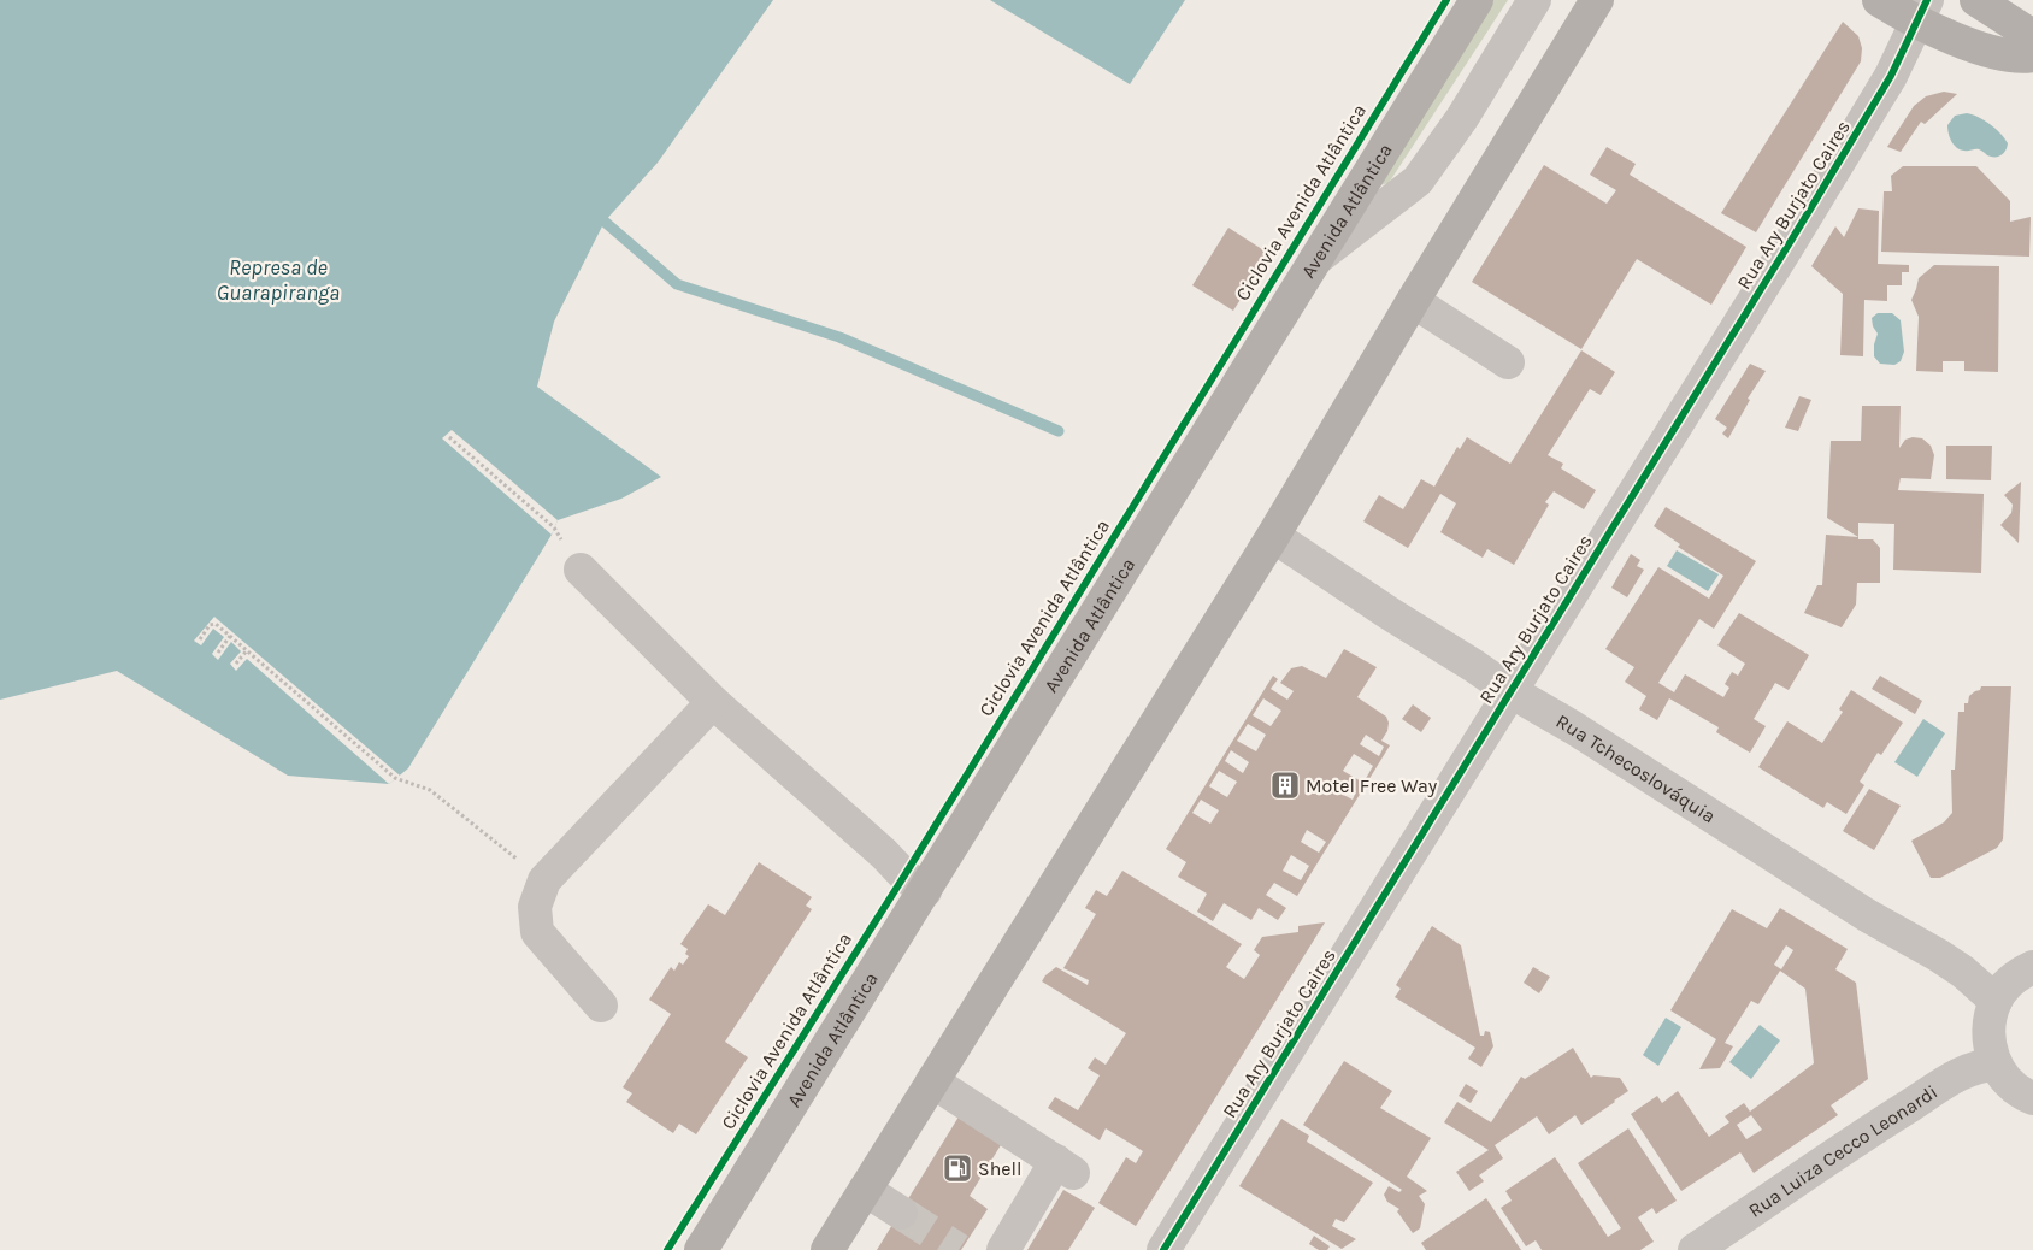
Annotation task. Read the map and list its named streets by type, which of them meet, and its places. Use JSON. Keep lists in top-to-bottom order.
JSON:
{
  "streets": {
    "main road": ["Avenida Atlântica"],
    "street": ["Rua Ary Burjato Caires", "Rua Tchecoslováquia", "Rua Luiza Cecco Leonardi"],
    "cycle path": ["Ciclovia Avenida Atlântica"]
  },
  "crossings": [
    ["Rua Ary Burjato Caires", "Rua Tchecoslováquia"]
  ],
  "water": ["Represa de Guarapiranga"],
  "places": {
    "building": ["Motel Free Way"],
    "fuel station": ["Shell"]
  }
}
